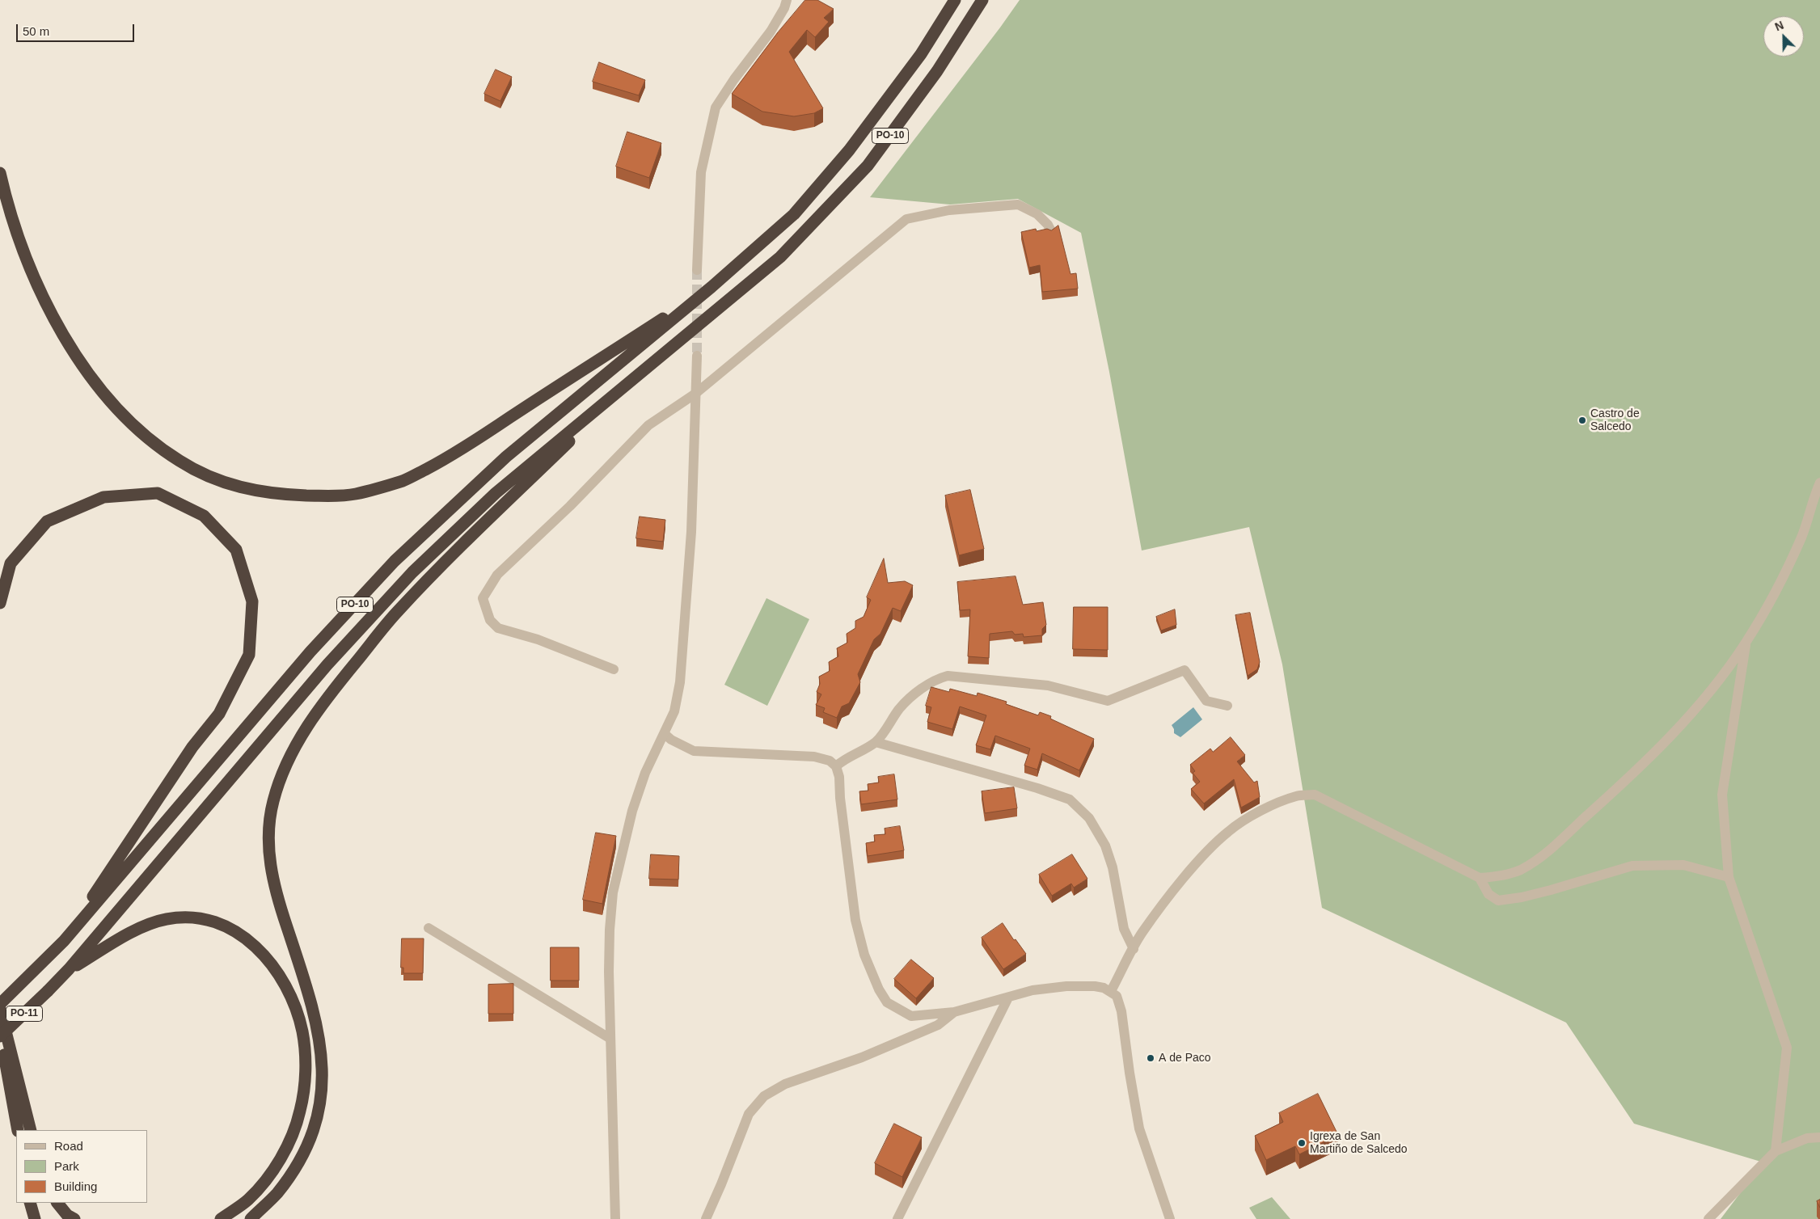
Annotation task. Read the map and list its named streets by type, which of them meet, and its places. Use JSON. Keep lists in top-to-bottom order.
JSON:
{
  "streets": {
    "highway": ["PO-10", "PO-11"]
  },
  "crossings": [
    ["PO-10", "PO-11"]
  ],
  "places": ["Castro de Salcedo", "A de Paco", "Igrexa de San Martiño de Salcedo"],
  "legend": ["Road", "Park", "Building"],
  "scale_bar": "50 m",
  "north": "top left"
}
